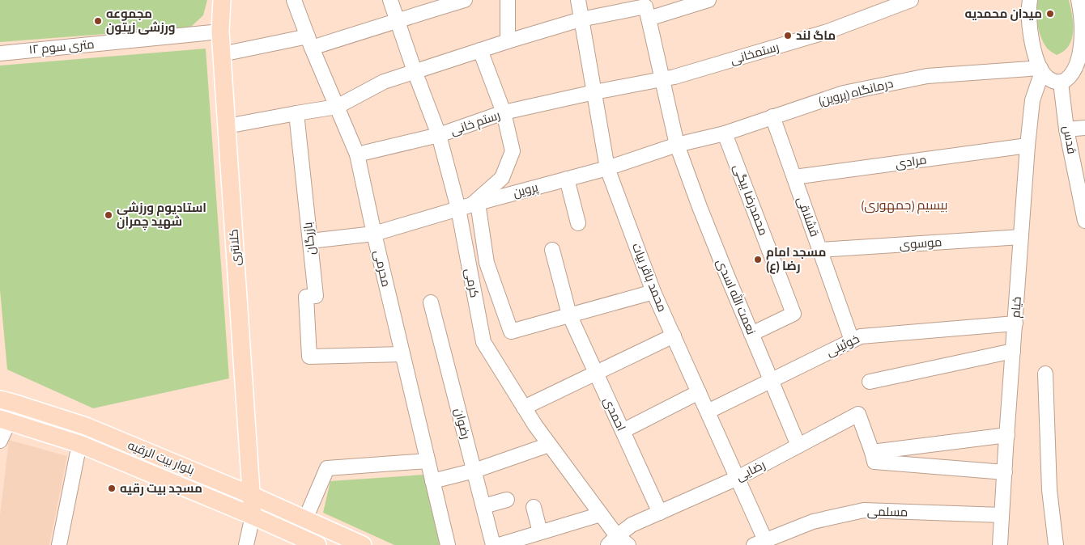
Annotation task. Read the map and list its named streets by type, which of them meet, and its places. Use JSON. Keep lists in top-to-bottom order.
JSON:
{
  "streets": {
    "main road": ["کلانتری", "بلوار بیت الرقیه"],
    "street": [
      "۱۲ متری سوم",
      "رستمخانی",
      "درمانگاه (پروین)",
      "رستم خانی",
      "قدس",
      "مرادی",
      "پروین",
      "محمدرضا بیگی",
      "قشلاقی",
      "بازرگان",
      "موسوی",
      "محرمی",
      "محمد باقر بیات",
      "کرمی",
      "نعمت الله اسدی",
      "خیام",
      "خوئینی",
      "احمدی",
      "رضوان",
      "رضایی",
      "مسلمی"
    ]
  },
  "crossings": [
    ["۱۲ متری سوم", "کلانتری"],
    ["رستمخانی", "رستم خانی"],
    ["رستمخانی", "محمد باقر بیات"],
    ["رستمخانی", "نعمت الله اسدی"],
    ["درمانگاه (پروین)", "پروین"],
    ["درمانگاه (پروین)", "محمدرضا بیگی"],
    ["درمانگاه (پروین)", "قشلاقی"],
    ["درمانگاه (پروین)", "نعمت الله اسدی"],
    ["درمانگاه (پروین)", "خیام"],
    ["رستم خانی", "محرمی"],
    ["رستم خانی", "محمد باقر بیات"],
    ["رستم خانی", "کرمی"],
    ["مرادی", "قشلاقی"],
    ["مرادی", "خیام"],
    ["پروین", "بازرگان"],
    ["پروین", "محرمی"],
    ["پروین", "محمد باقر بیات"],
    ["پروین", "کرمی"],
    ["پروین", "نعمت الله اسدی"],
    ["محمدرضا بیگی", "نعمت الله اسدی"],
    ["قشلاقی", "موسوی"],
    ["قشلاقی", "خوئینی"],
    ["بازرگان", "محرمی"],
    ["موسوی", "خیام"],
    ["کلانتری", "بلوار بیت الرقیه"],
    ["محمد باقر بیات", "خوئینی"],
    ["محمد باقر بیات", "رضایی"],
    ["محمد باقر بیات", "مسلمی"],
    ["کرمی", "رضایی"],
    ["نعمت الله اسدی", "خوئینی"],
    ["نعمت الله اسدی", "رضایی"],
    ["خیام", "خوئینی"],
    ["خیام", "مسلمی"],
    ["احمدی", "رضایی"]
  ],
  "districts": ["(بیسیم (جمهوری"],
  "places": [
    "میدان محمدیه",
    "مجموعه ورزشی زیتون",
    "ماگ لند",
    "استادیوم ورزشی شهید چمران",
    "مسجد امام رضا (ع)",
    "مسجد بیت رقیه"
  ]
}
